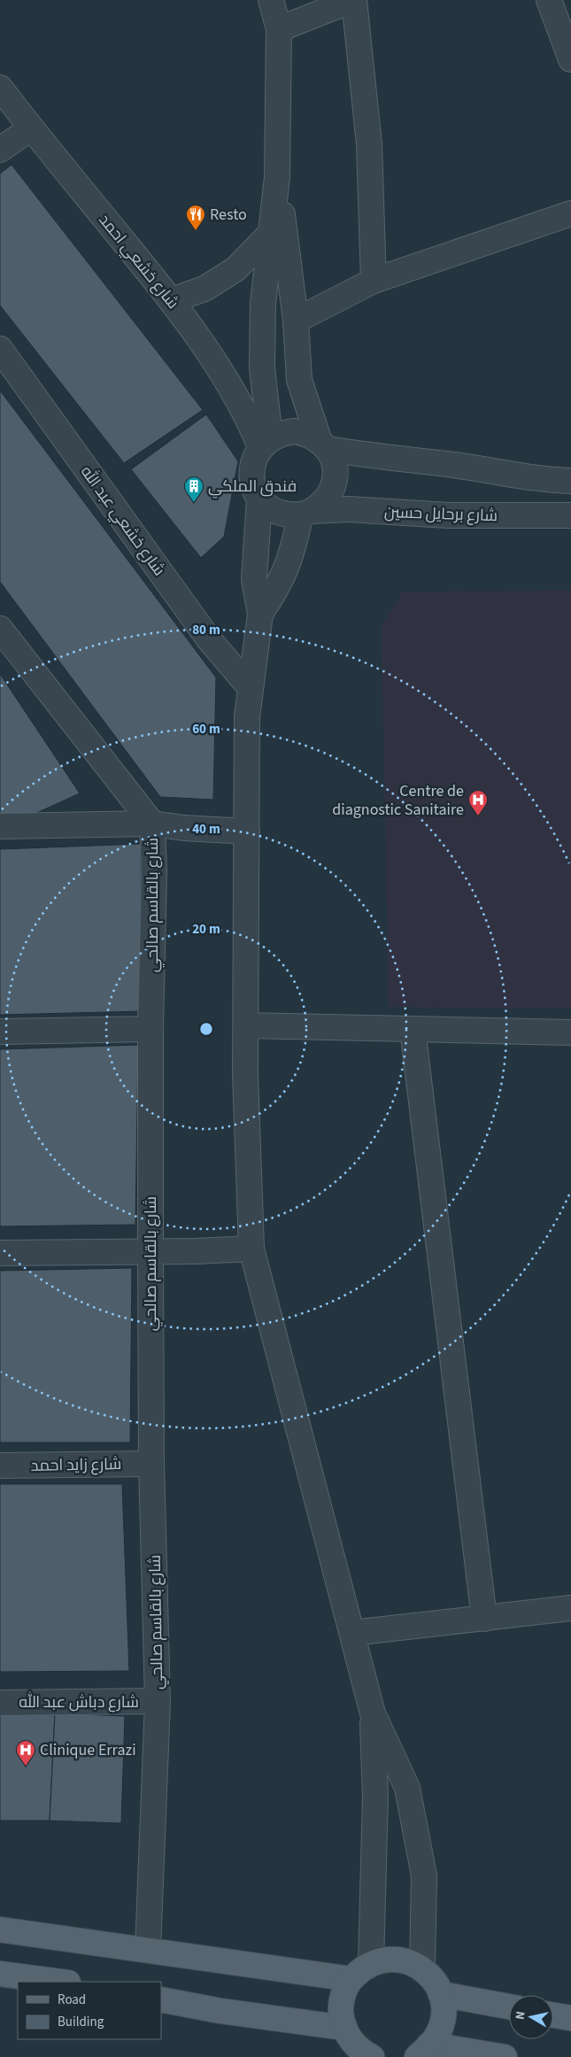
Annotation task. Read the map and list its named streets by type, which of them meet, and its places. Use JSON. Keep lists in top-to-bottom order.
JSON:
{
  "streets": {
    "street": [
      "شارع خشعي احمد",
      "شارع برحايل حسين",
      "شارع خشعي عبد الله",
      "شارع بالقاسم صالحي",
      "شارع زايد احمد",
      "شارع دباش عبد الله"
    ]
  },
  "crossings": [
    ["شارع خشعي احمد", "شارع برحايل حسين"],
    ["شارع بالقاسم صالحي", "شارع زايد احمد"],
    ["شارع بالقاسم صالحي", "شارع دباش عبد الله"]
  ],
  "places": {
    "restaurant": ["Resto"],
    "building": ["فندق الملكي"],
    "hospital": ["Centre de diagnostic Sanitaire", "Clinique Errazi"]
  },
  "legend": ["Road", "Building"],
  "north": "left",
  "rings": [
    "80 m",
    "60 m",
    "40 m",
    "20 m"
  ]
}
